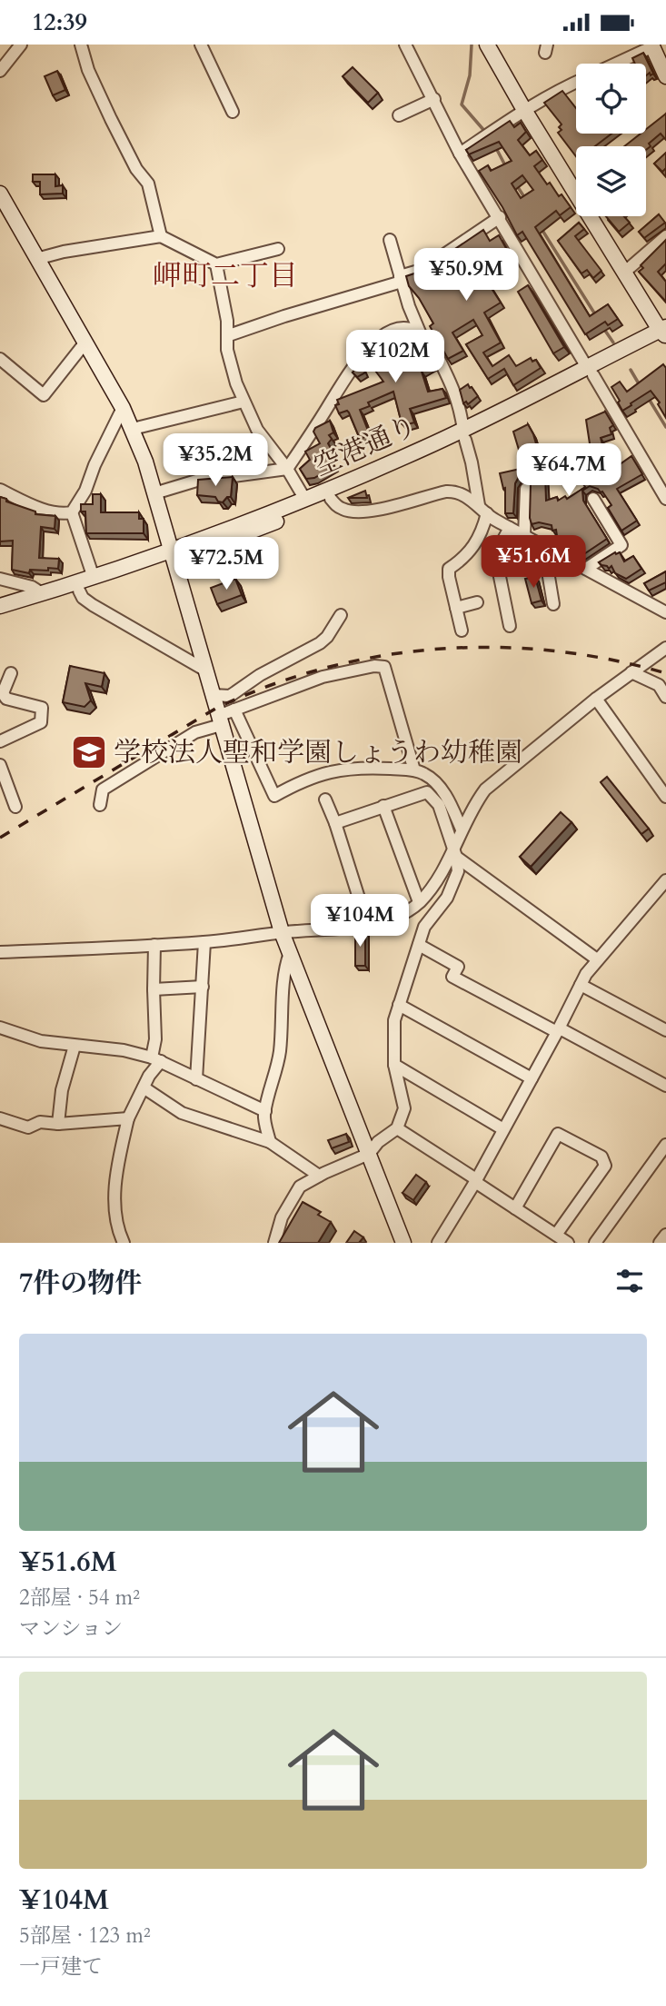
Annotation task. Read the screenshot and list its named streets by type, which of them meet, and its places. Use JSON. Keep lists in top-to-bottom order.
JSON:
{
  "streets": {
    "street": ["空港通り"]
  },
  "districts": ["岬町二丁目"],
  "places": {
    "school or university": ["学校法人聖和学園しょうわ幼稚園"]
  },
  "page": {
    "status": "12:39",
    "price": [
      "¥50.9M",
      "¥102M",
      "¥35.2M",
      "¥64.7M",
      "¥51.6M",
      "¥72.5M",
      "¥104M"
    ],
    "heading": "7件の物件",
    "list": [
      {
        "name": "¥51.6M",
        "note": "2部屋 · 54 m² · マンション"
      },
      {
        "name": "¥104M",
        "note": "5部屋 · 123 m² · 一戸建て"
      }
    ]
  }
}
